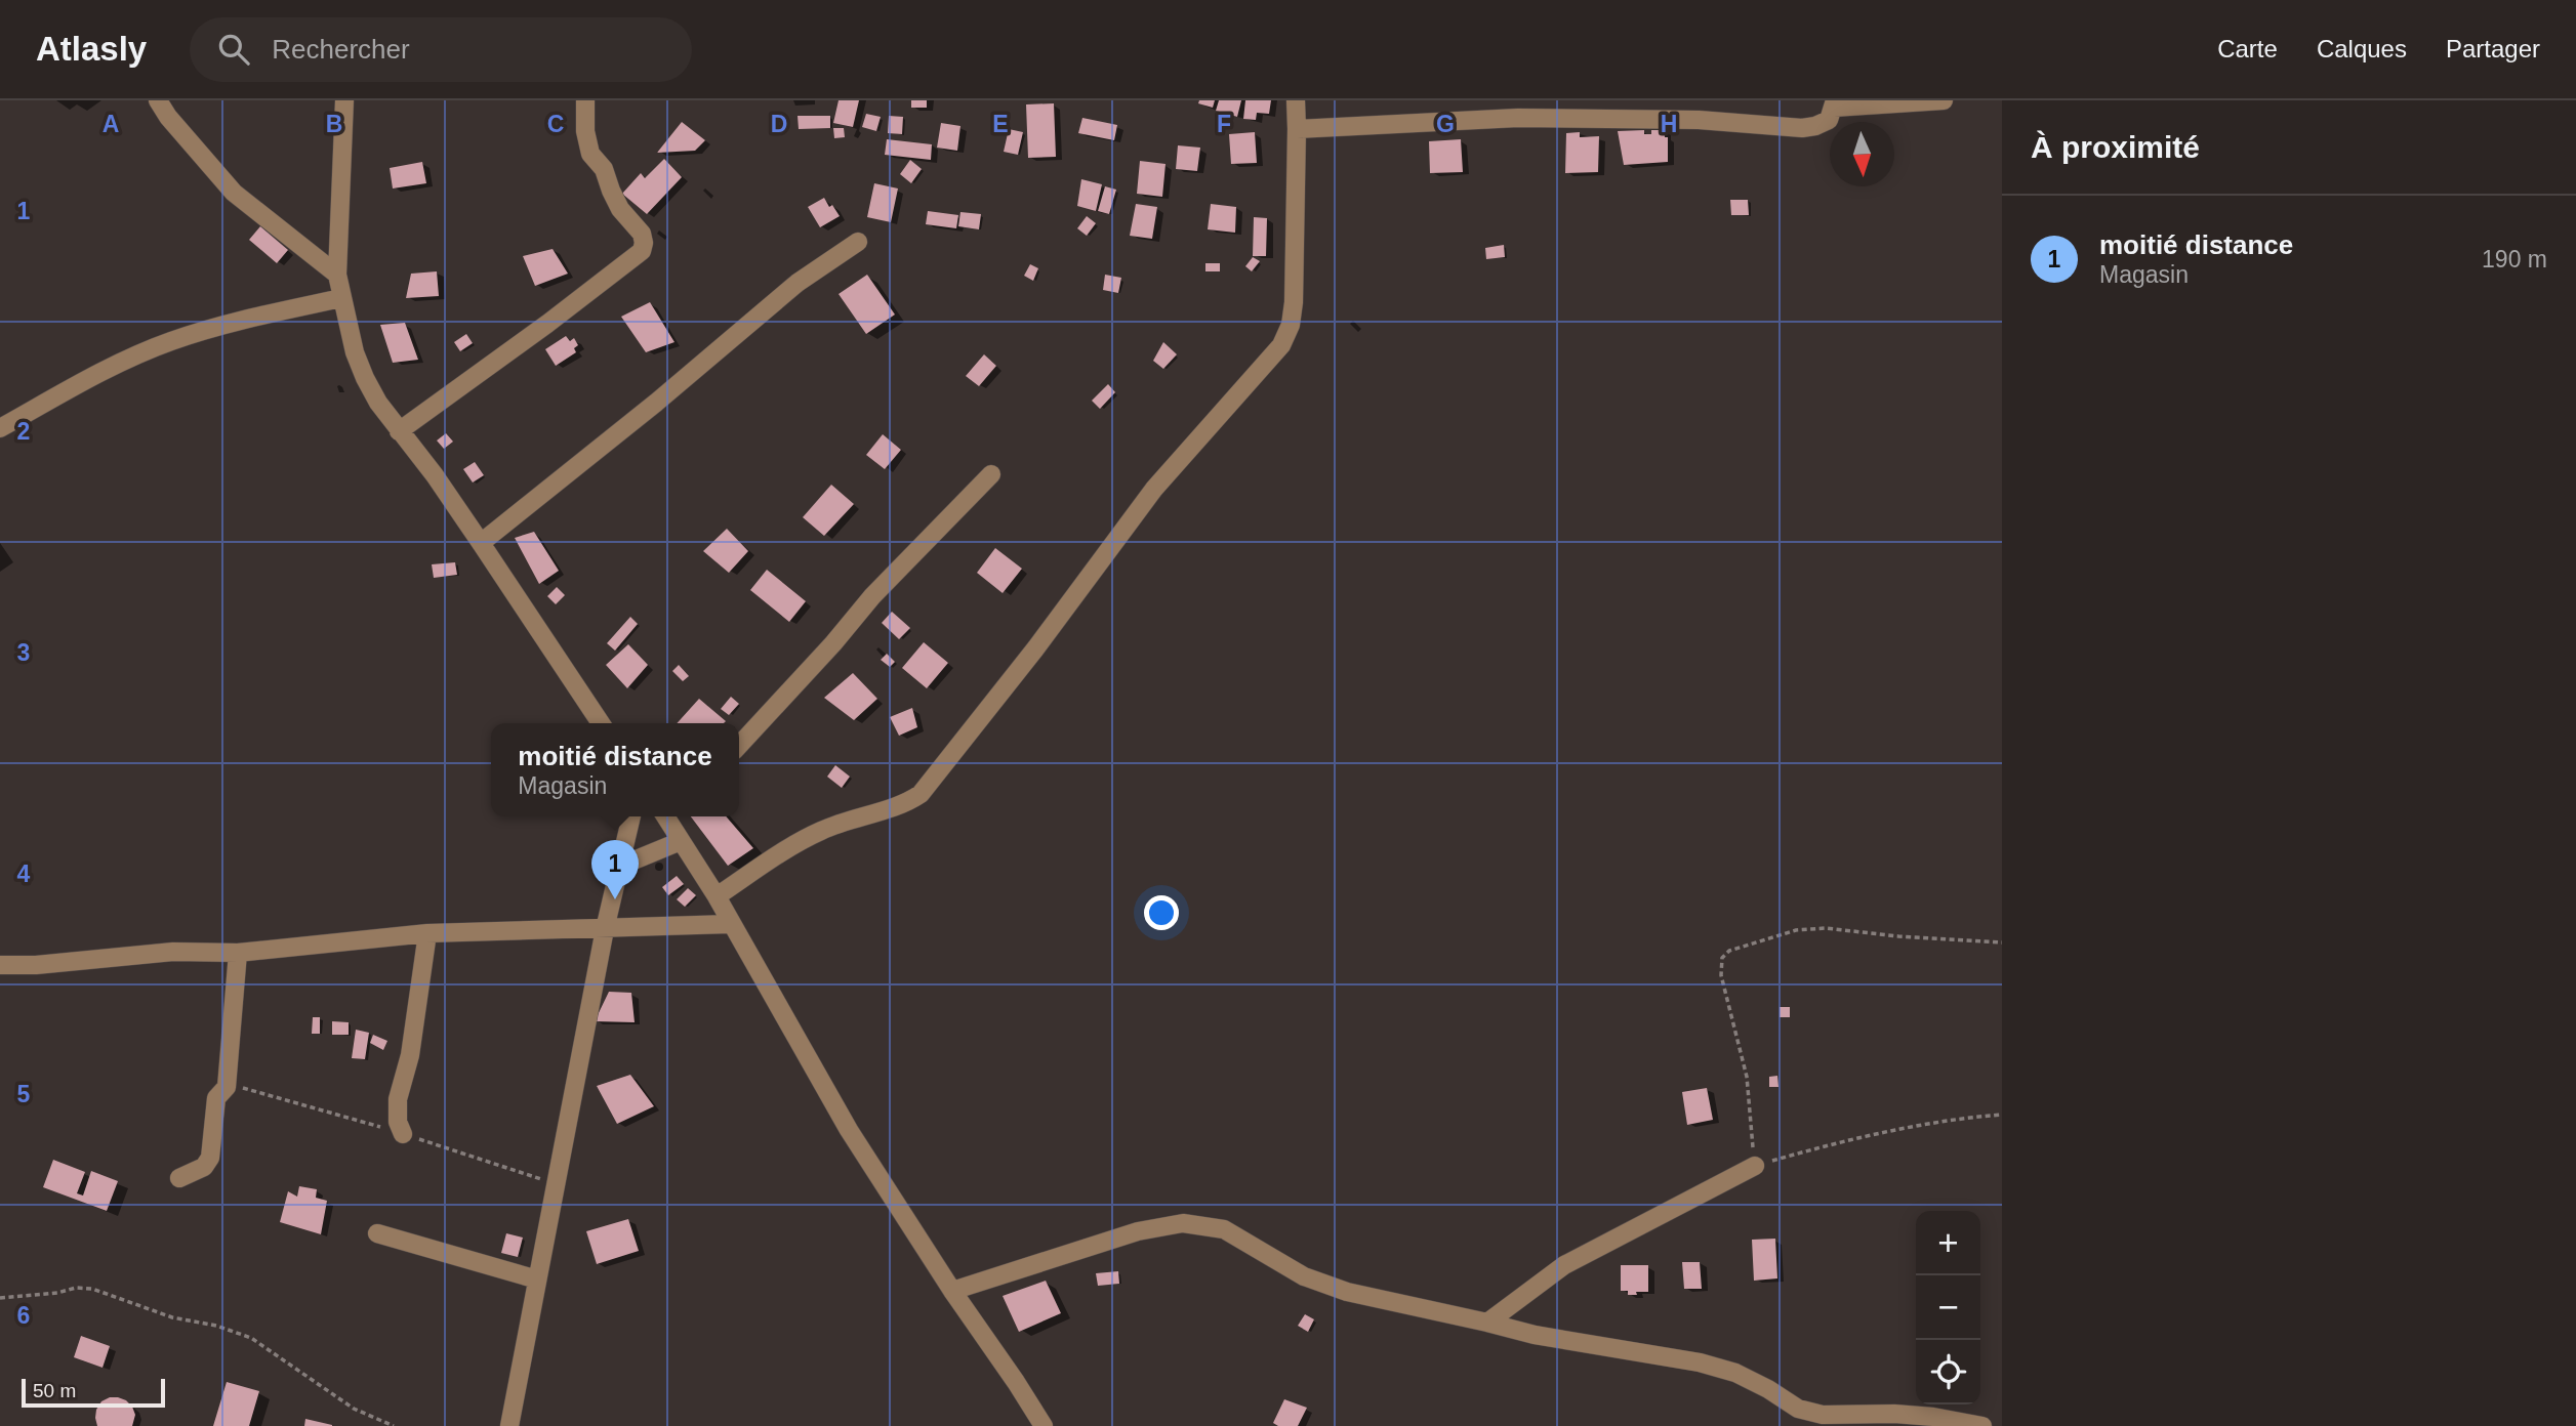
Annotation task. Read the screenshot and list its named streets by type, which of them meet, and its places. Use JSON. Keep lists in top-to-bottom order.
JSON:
{
  "scale_bar": "50 m",
  "north": "bottom",
  "page": {
    "header": "Atlasly",
    "search": "Rechercher",
    "nav": ["Carte", "Calques", "Partager"],
    "heading": "À proximité",
    "list": [
      {
        "mark": "1",
        "name": "moitié distance",
        "note": "Magasin",
        "value": "190 m"
      }
    ],
    "popup": ["moitié distance", "Magasin"],
    "pins": "1",
    "map_buttons": ["+", "−"],
    "scale": "50 m"
  },
  "grid": {
    "columns": [
      "A",
      "B",
      "C",
      "D",
      "E",
      "F",
      "G",
      "H"
    ],
    "rows": [
      "1",
      "2",
      "3",
      "4",
      "5",
      "6"
    ]
  }
}
